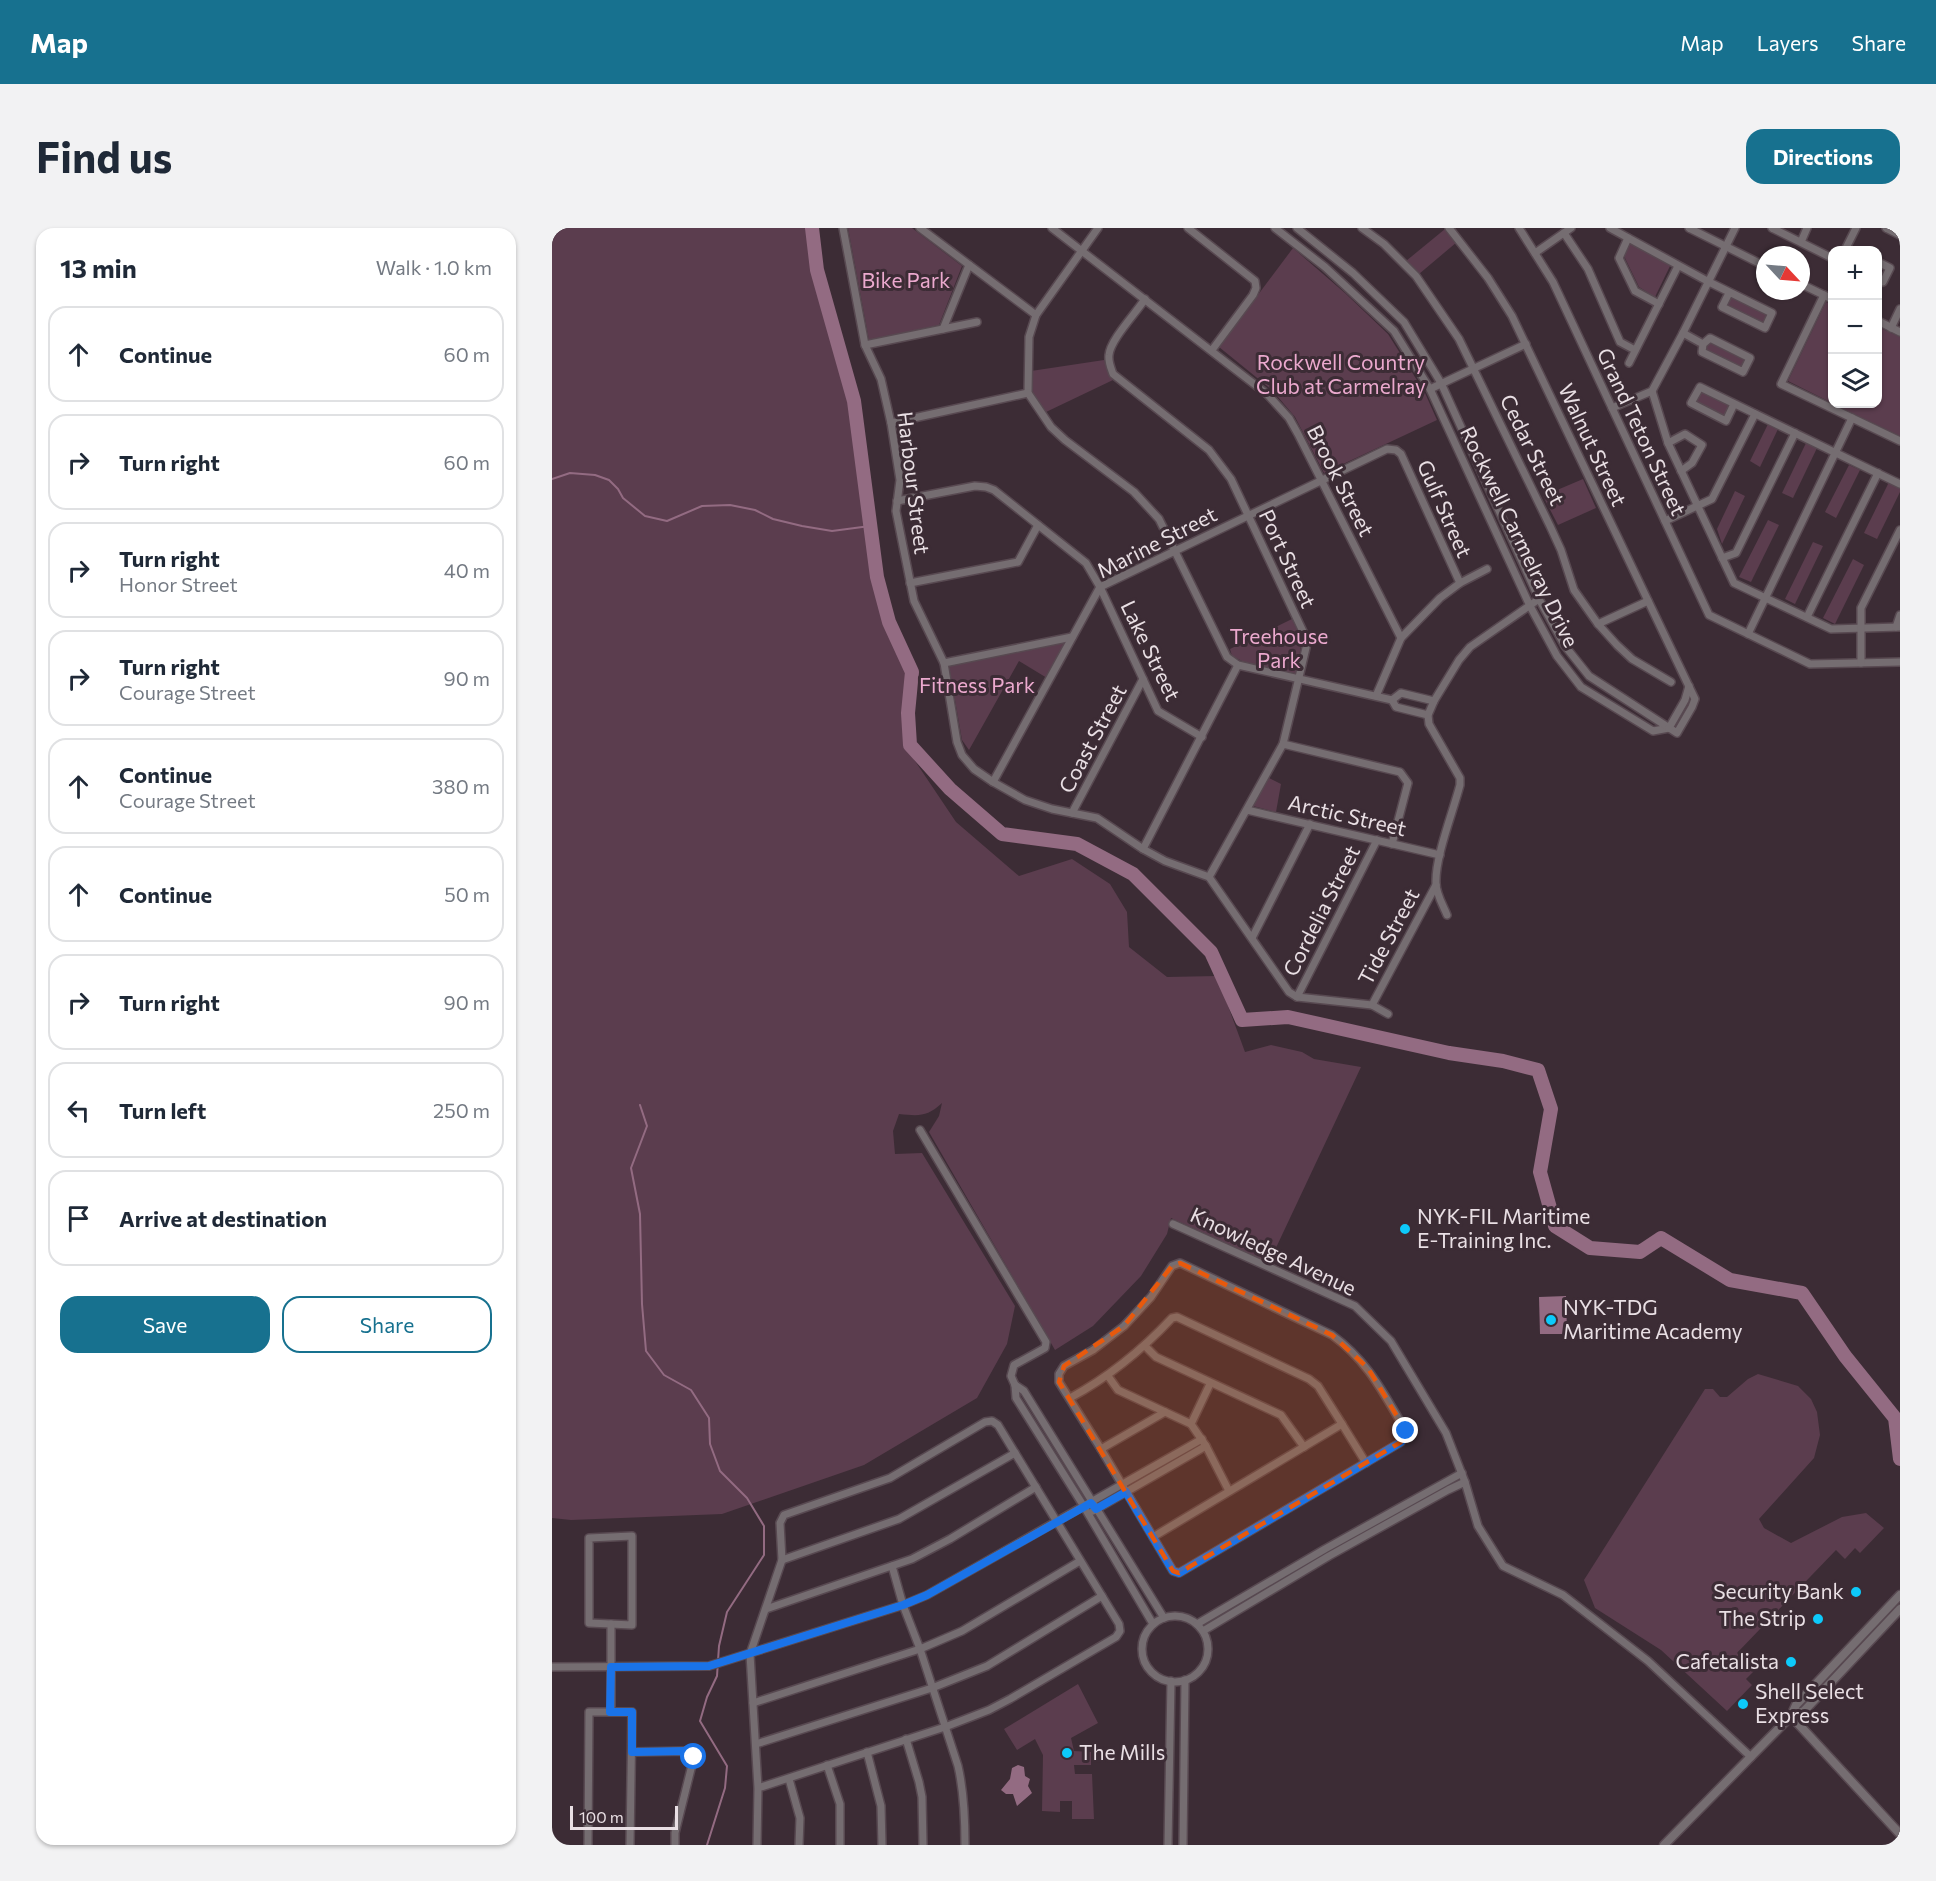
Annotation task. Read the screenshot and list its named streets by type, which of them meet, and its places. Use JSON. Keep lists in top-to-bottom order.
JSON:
{
  "streets": {
    "street": [
      "Grand Teton Street",
      "Walnut Street",
      "Cedar Street",
      "Brook Street",
      "Harbour Street",
      "Gulf Street",
      "Rockwell Carmelray Drive",
      "Marine Street",
      "Port Street",
      "Lake Street",
      "Coast Street",
      "Arctic Street",
      "Cordelia Street",
      "Tide Street",
      "Knowledge Avenue"
    ]
  },
  "crossings": [
    ["Brook Street", "Marine Street"],
    ["Brook Street", "Port Street"],
    ["Harbour Street", "Marine Street"],
    ["Harbour Street", "Port Street"],
    ["Harbour Street", "Lake Street"],
    ["Harbour Street", "Coast Street"],
    ["Gulf Street", "Marine Street"],
    ["Marine Street", "Port Street"],
    ["Marine Street", "Lake Street"],
    ["Port Street", "Arctic Street"],
    ["Lake Street", "Coast Street"],
    ["Arctic Street", "Cordelia Street"]
  ],
  "parks": [
    "Bike Park",
    "Rockwell Country Club at Carmelray",
    "Treehouse Park",
    "Fitness Park"
  ],
  "places": [
    "NYK-FIL Maritime E-Training Inc.",
    "NYK-TDG Maritime Academy",
    "Security Bank",
    "The Strip",
    "Cafetalista",
    "Shell Select Express",
    "The Mills"
  ],
  "scale_bar": "100 m",
  "north": "bottom right",
  "page": {
    "header": "Map",
    "nav": ["Map", "Layers", "Share"],
    "buttons": [
      "Directions",
      ["Save", "Share"]
    ],
    "title": "Find us",
    "heading": ["13 min", "Walk · 1.0 km"],
    "map_buttons": ["+", "−"],
    "list": [
      ["Continue", "60 m"],
      ["Turn right", "60 m"],
      ["Turn right", "Honor Street", "40 m"],
      ["Turn right", "Courage Street", "90 m"],
      ["Continue", "Courage Street", "380 m"],
      ["Continue", "50 m"],
      ["Turn right", "90 m"],
      ["Turn left", "250 m"],
      "Arrive at destination"
    ],
    "scale": "100 m"
  }
}
